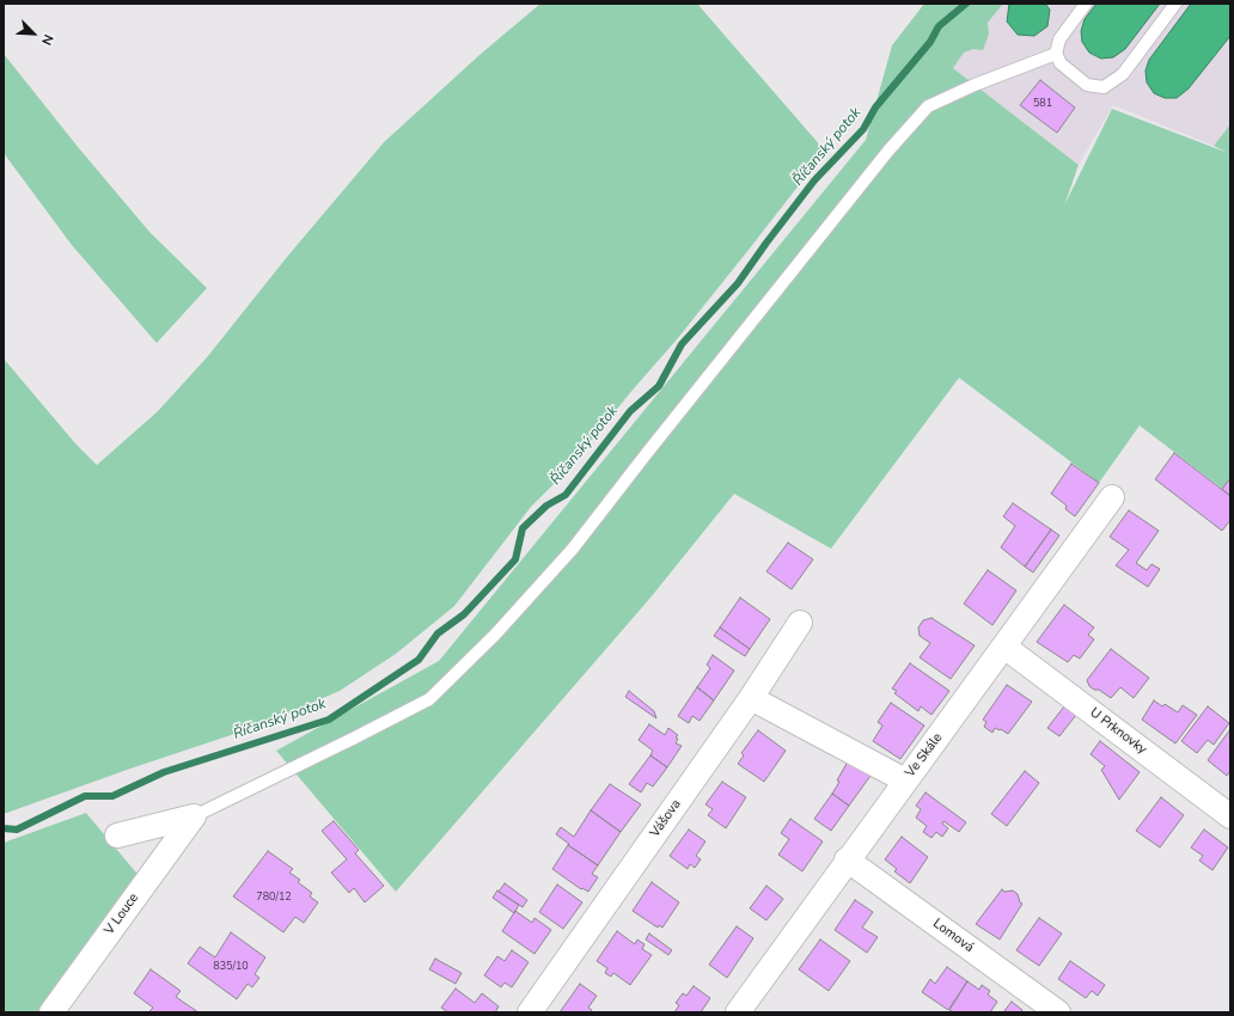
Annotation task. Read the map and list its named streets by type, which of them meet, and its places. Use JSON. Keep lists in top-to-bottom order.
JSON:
{
  "streets": {
    "street": [
      "U Prknovky",
      "Ve Skále",
      "Vášova",
      "V Louce",
      "Lomová"
    ]
  },
  "crossings": [
    ["U Prknovky", "Ve Skále"],
    ["Ve Skále", "Lomová"]
  ],
  "water": ["Říčanský potok"],
  "house_numbers": ["581", "780/12", "835/10"],
  "north": "bottom right"
}
